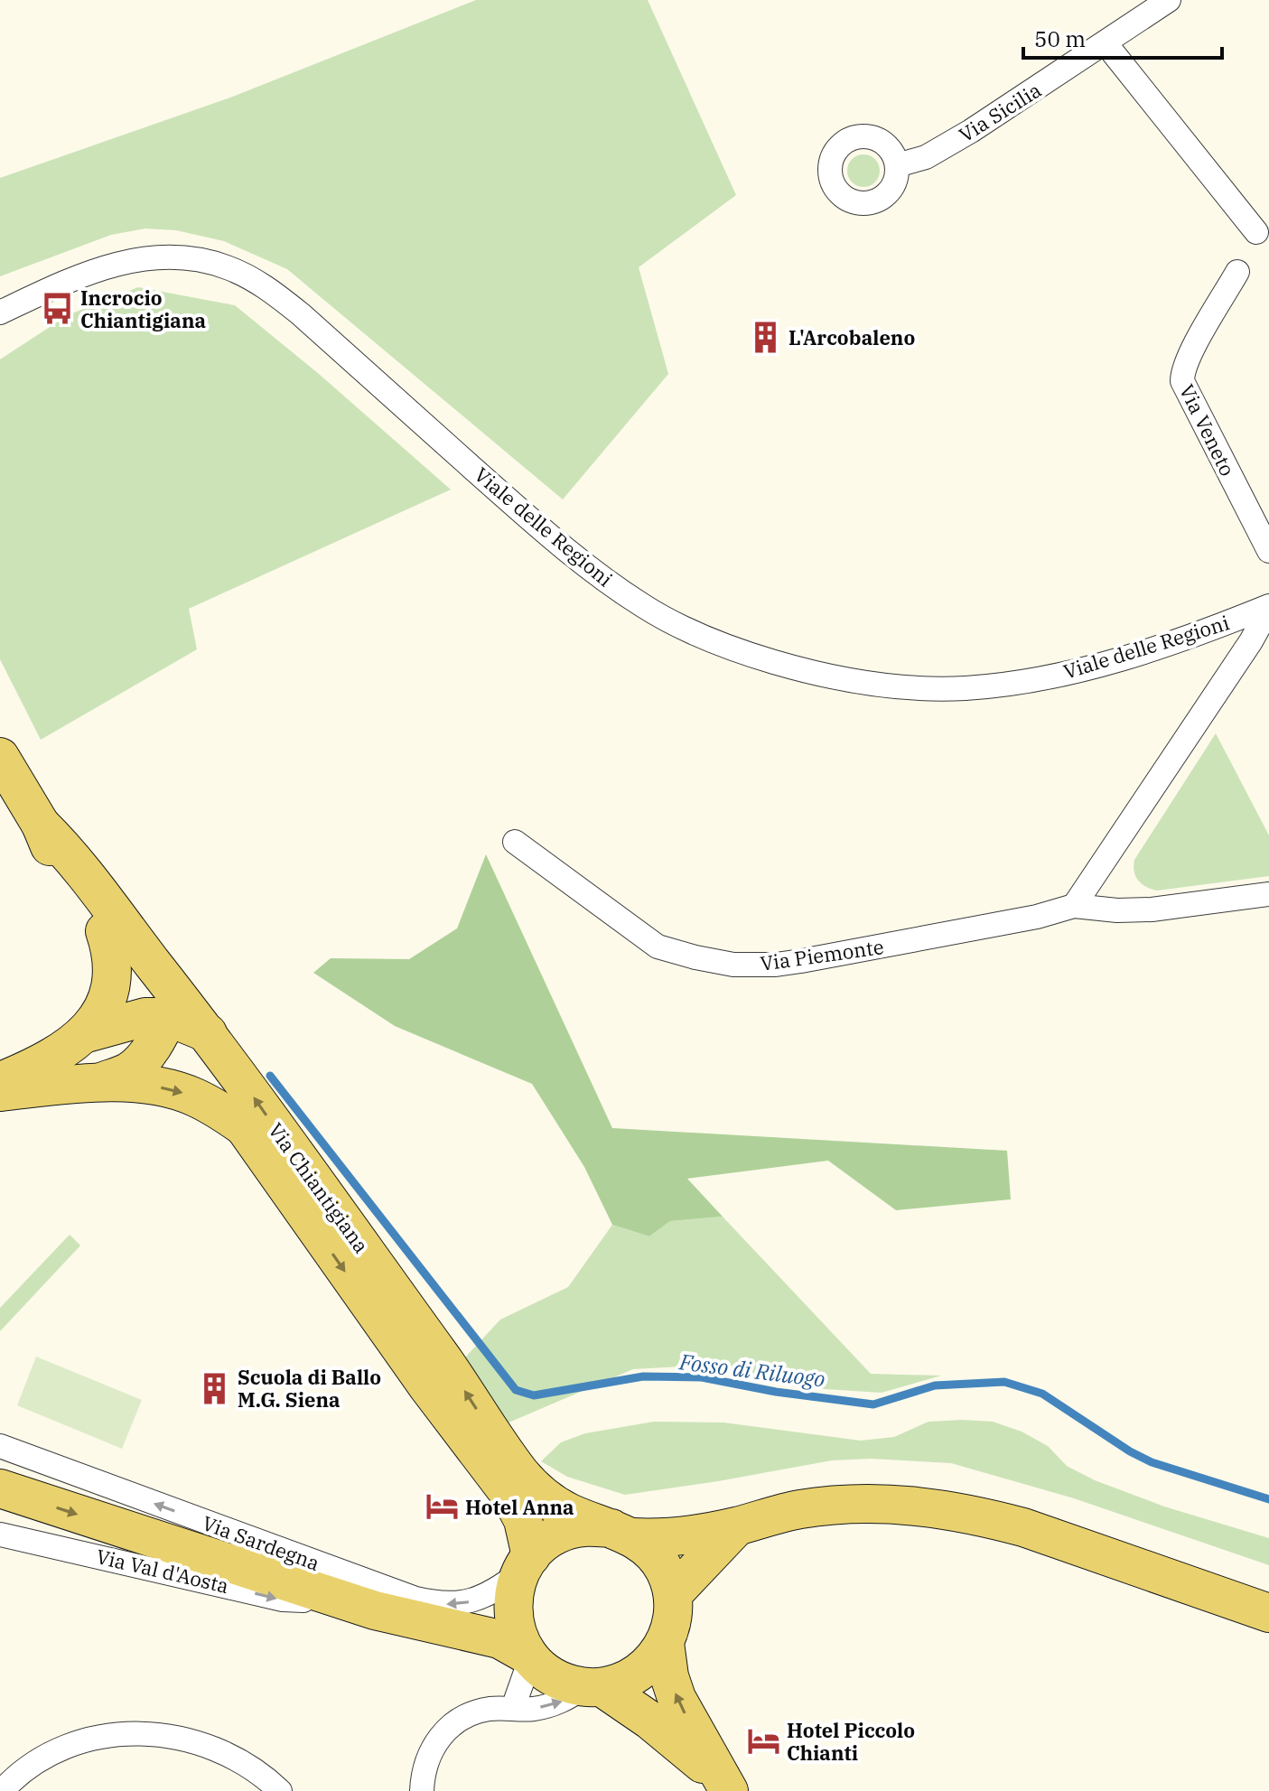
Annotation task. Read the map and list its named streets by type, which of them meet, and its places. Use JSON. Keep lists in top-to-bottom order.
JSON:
{
  "streets": {
    "main road": ["Via Chiantigiana"],
    "street": [
      "Via Sicilia",
      "Via Veneto",
      "Viale delle Regioni",
      "Via Piemonte",
      "Via Sardegna",
      "Via Val d'Aosta"
    ]
  },
  "crossings": [
    ["Via Chiantigiana", "Via Sardegna"]
  ],
  "one_way": ["Via Sardegna", "Via Val d'Aosta"],
  "water": ["Fosso di Riluogo"],
  "places": {
    "bus stop": ["Incrocio Chiantigiana"],
    "building": ["L'Arcobaleno", "Scuola di Ballo M.G. Siena"],
    "hotel": ["Hotel Anna", "Hotel Piccolo Chianti"]
  },
  "scale_bar": "50 m"
}
